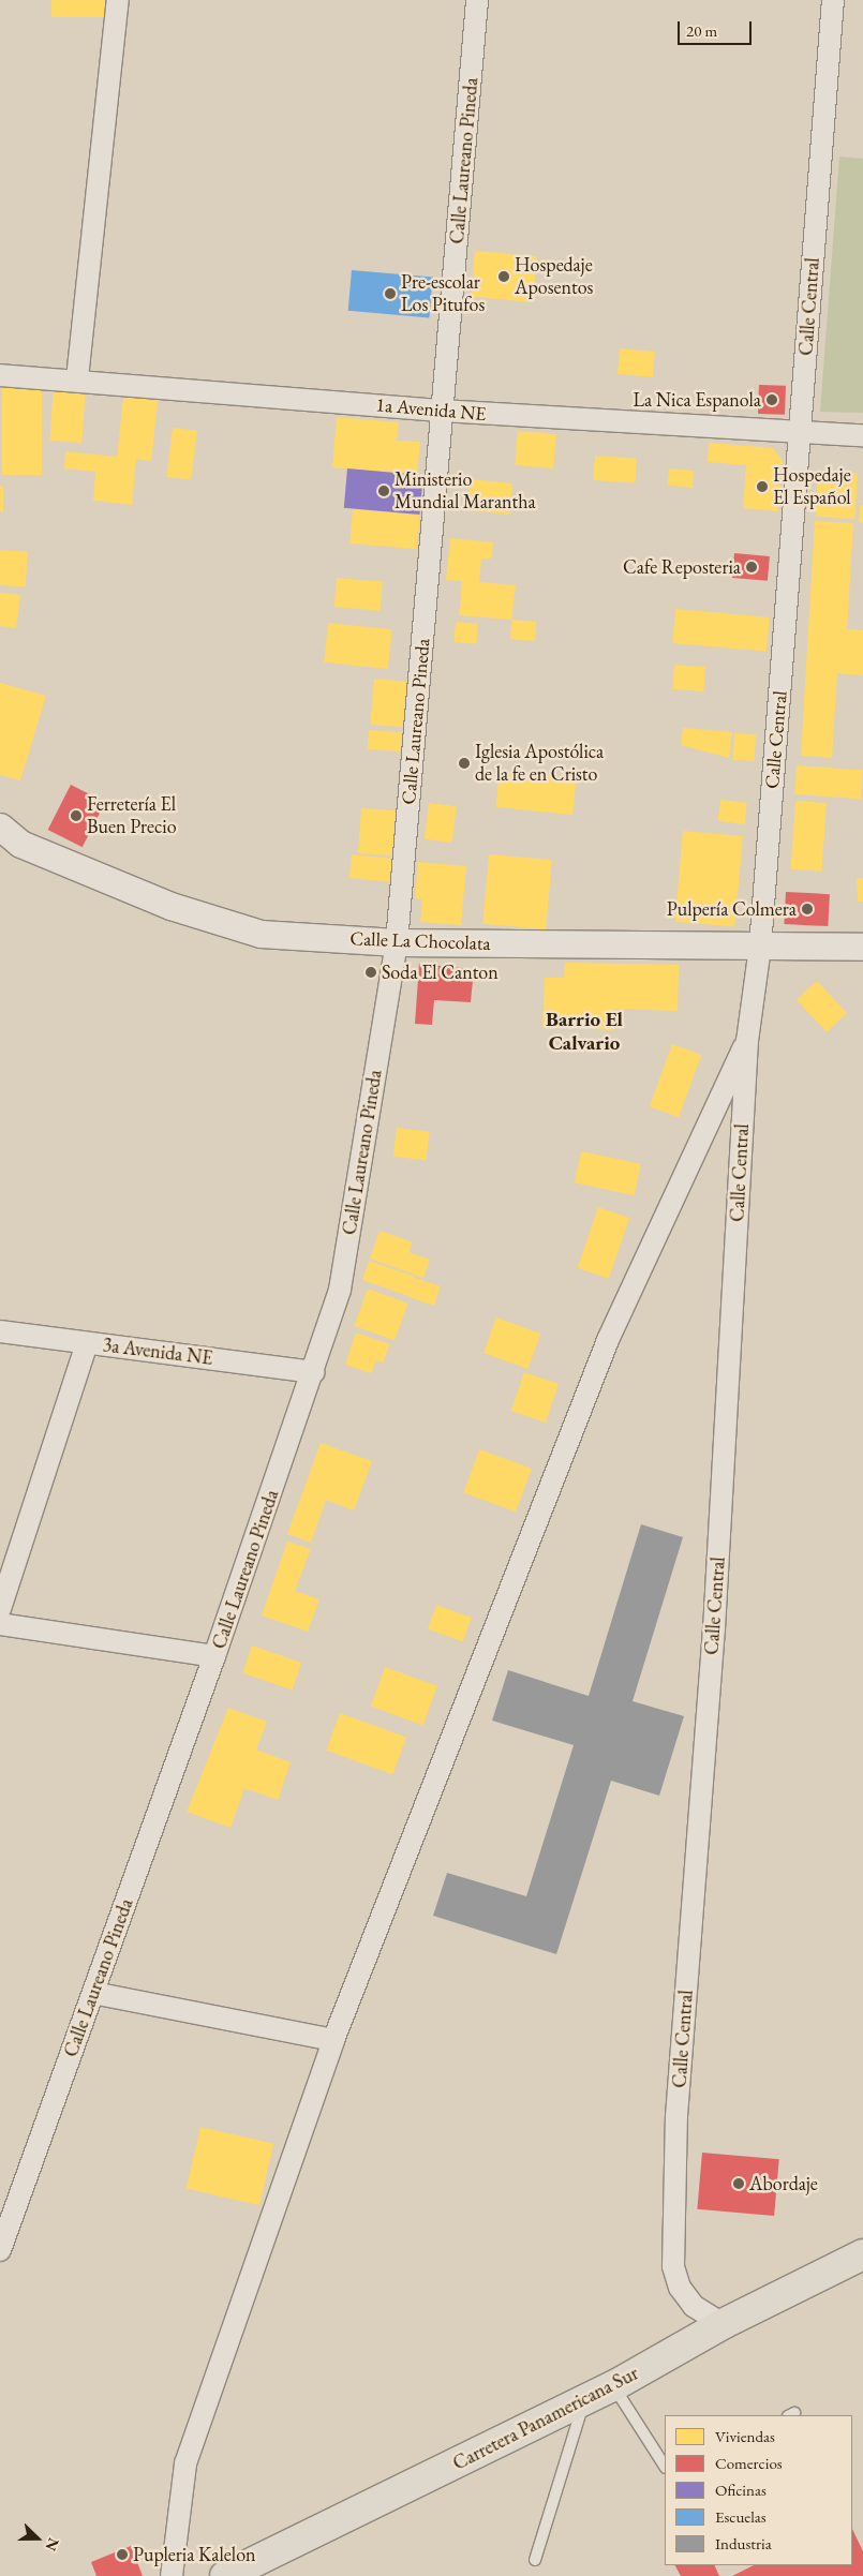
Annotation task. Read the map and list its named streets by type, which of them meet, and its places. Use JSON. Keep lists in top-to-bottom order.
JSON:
{
  "streets": {
    "highway": ["Carretera Panamericana Sur"],
    "street": [
      "Calle Laureano Pineda",
      "Calle Central",
      "1a Avenida NE",
      "Calle La Chocolata",
      "3a Avenida NE"
    ]
  },
  "crossings": [
    ["Calle Laureano Pineda", "1a Avenida NE"],
    ["Calle Laureano Pineda", "Calle La Chocolata"],
    ["Calle Laureano Pineda", "3a Avenida NE"],
    ["Calle Central", "1a Avenida NE"],
    ["Calle Central", "Calle La Chocolata"],
    ["Calle Central", "Carretera Panamericana Sur"]
  ],
  "districts": ["Barrio El Calvario"],
  "places": [
    "Hospedaje Aposentos",
    "Pre-escolar Los Pitufos",
    "La Nica Espanola",
    "Hospedaje El Español",
    "Ministerio Mundial Marantha",
    "Cafe Reposteria",
    "Iglesia Apostólica de la fe en Cristo",
    "Ferretería El Buen Precio",
    "Pulpería Colmera",
    "Soda El Canton",
    "Abordaje",
    "Pupleria Kalelon"
  ],
  "legend": [
    "Viviendas",
    "Comercios",
    "Oficinas",
    "Escuelas",
    "Industria"
  ],
  "scale_bar": "20 m",
  "north": "right"
}
